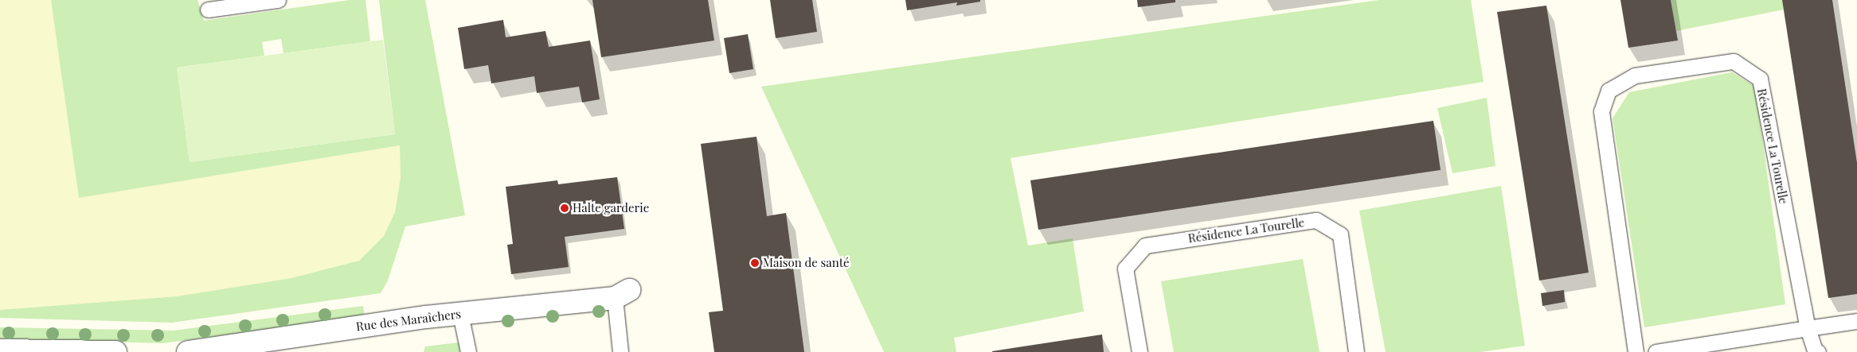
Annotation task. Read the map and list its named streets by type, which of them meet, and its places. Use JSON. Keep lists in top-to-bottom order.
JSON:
{
  "streets": {
    "street": ["Rue des Maraîchers"],
    "lane": ["Résidence La Tourelle"]
  },
  "places": ["Halte garderie", "Maison de santé"]
}
